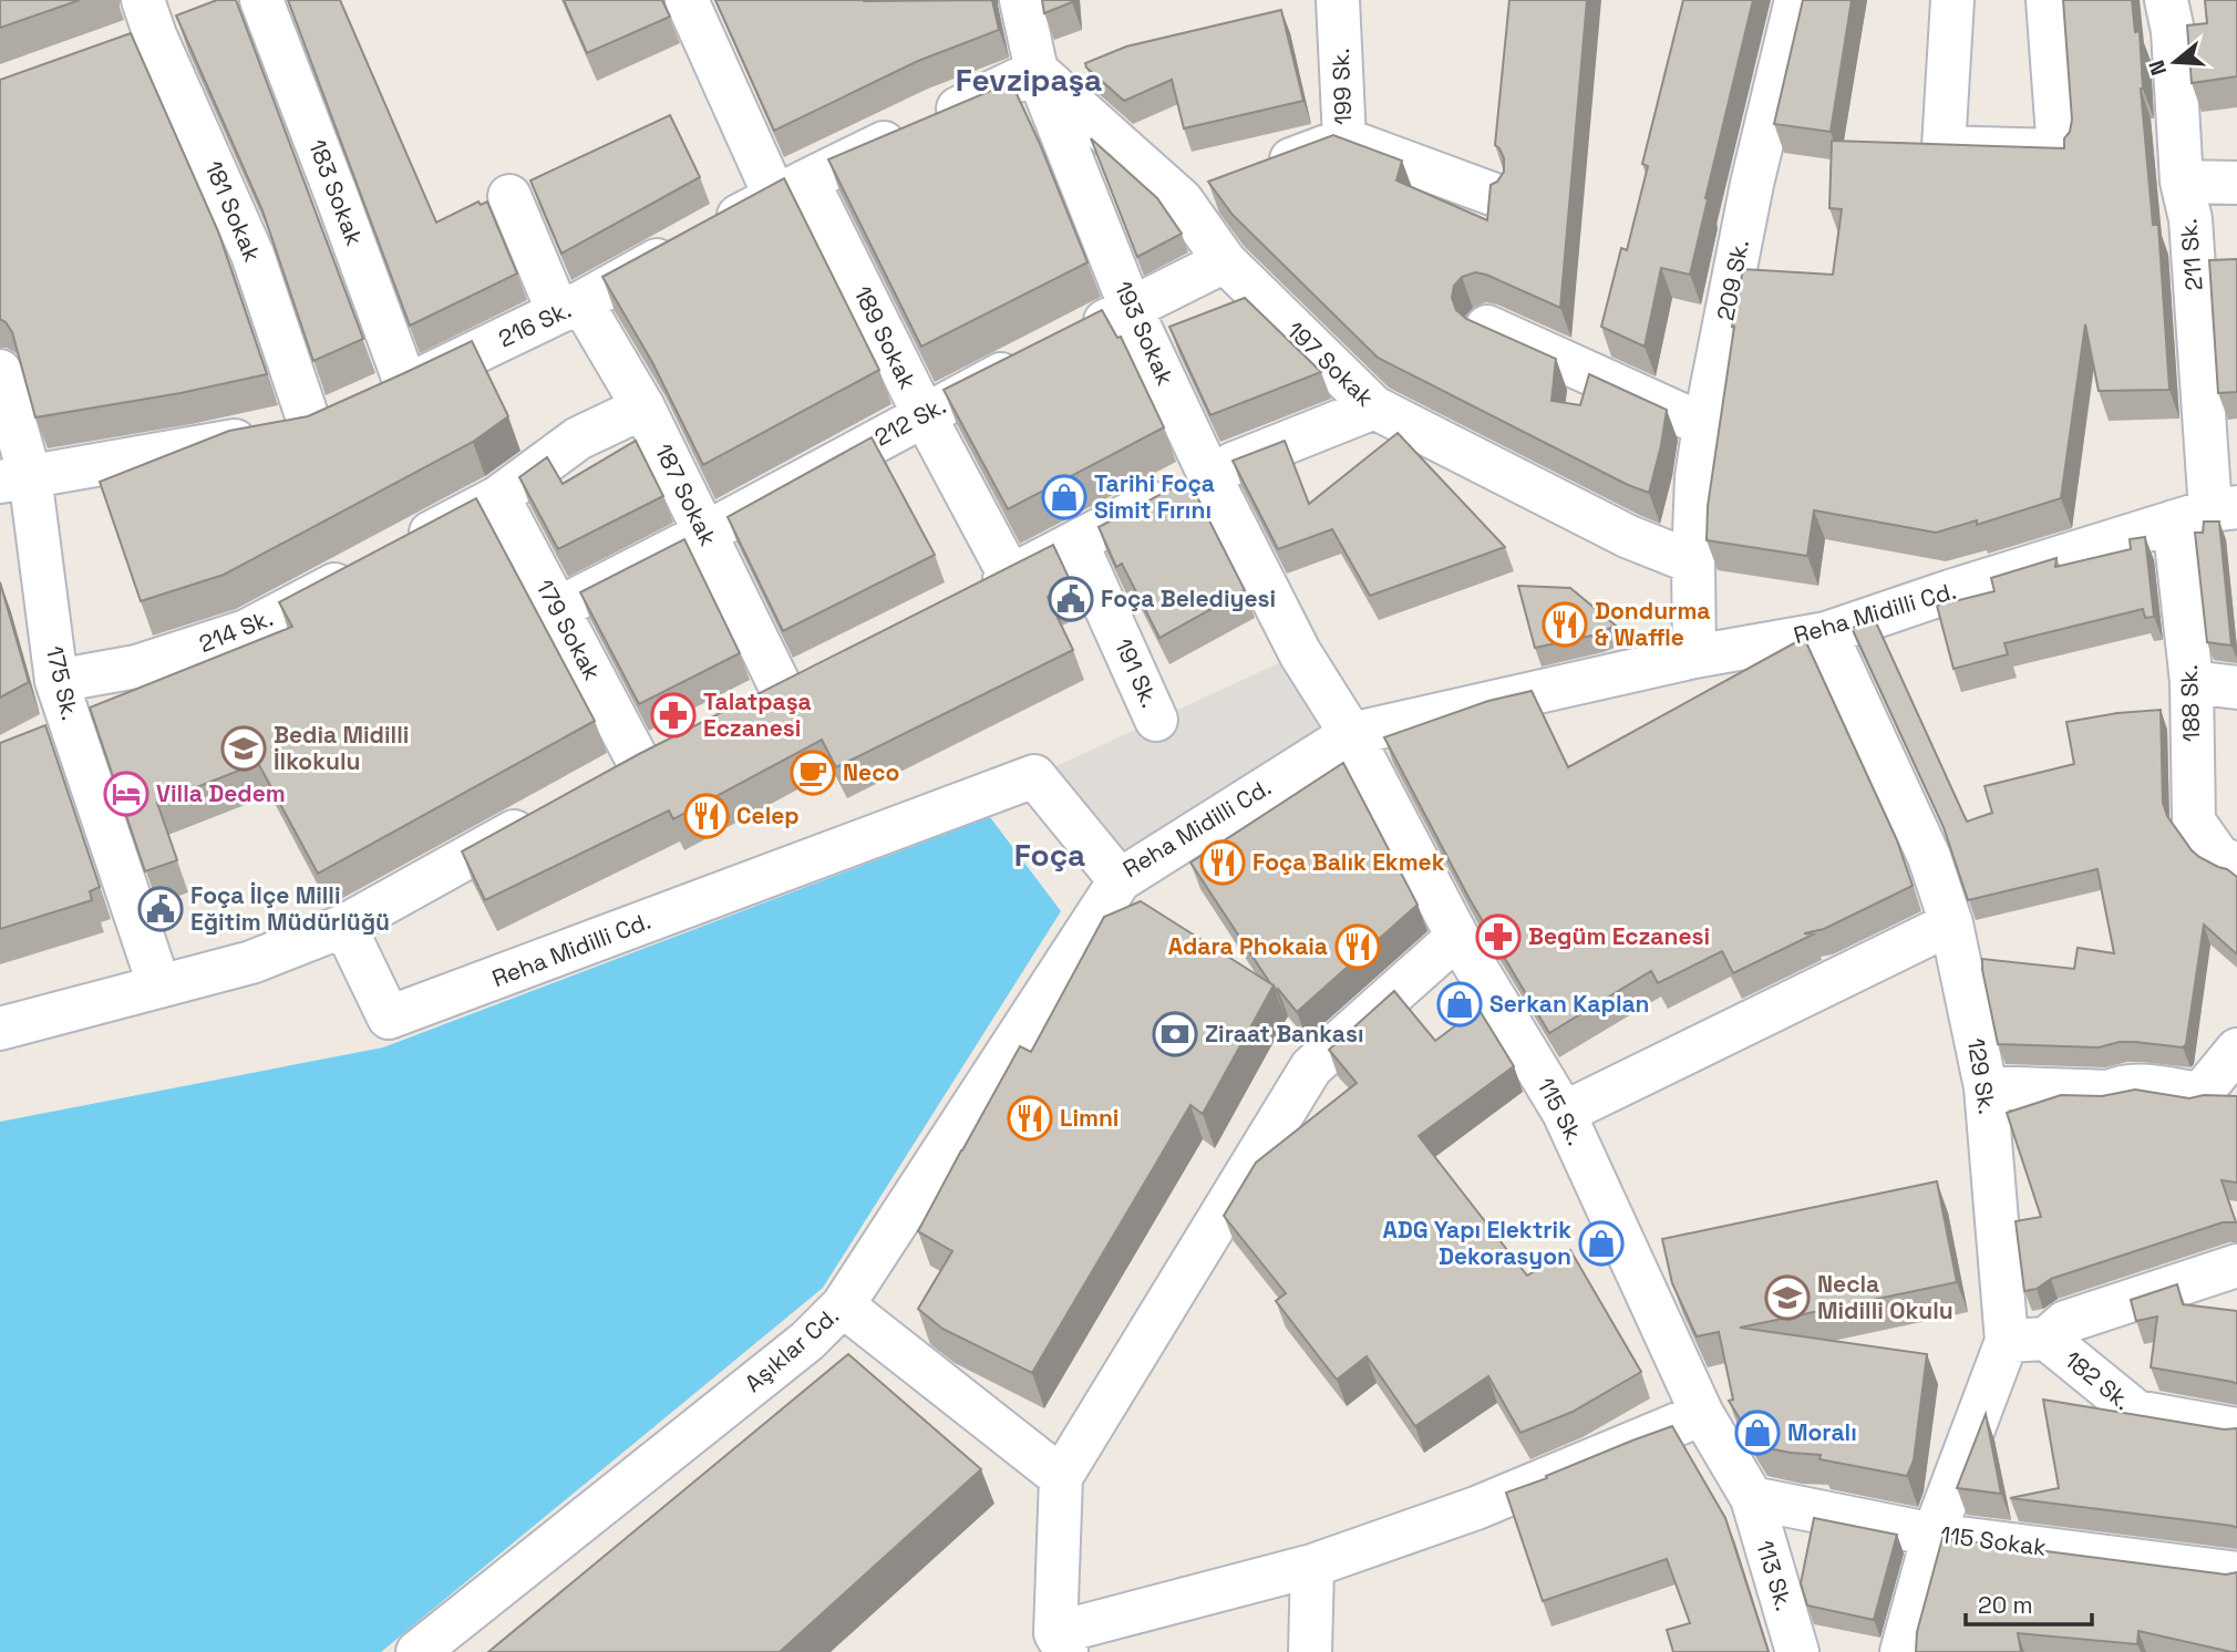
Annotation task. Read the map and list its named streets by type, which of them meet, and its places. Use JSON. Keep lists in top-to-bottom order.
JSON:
{
  "streets": {
    "street": [
      "199 Sk.",
      "183 Sokak",
      "181 Sokak",
      "211 Sk.",
      "209 Sk.",
      "216 Sk.",
      "193 Sokak",
      "189 Sokak",
      "197 Sokak",
      "212 Sk.",
      "187 Sokak",
      "Reha Midilli Cd.",
      "179 Sokak",
      "214 Sk.",
      "191 Sk.",
      "175 Sk.",
      "188 Sk.",
      "129 Sk.",
      "115 Sk.",
      "Aşıklar Cd.",
      "182 Sk.",
      "115 Sokak",
      "113 Sk."
    ]
  },
  "crossings": [
    ["199 Sk.", "197 Sokak"],
    ["183 Sokak", "216 Sk."],
    ["181 Sokak", "216 Sk."],
    ["211 Sk.", "Reha Midilli Cd."],
    ["211 Sk.", "188 Sk."],
    ["209 Sk.", "197 Sokak"],
    ["209 Sk.", "Reha Midilli Cd."],
    ["216 Sk.", "193 Sokak"],
    ["216 Sk.", "189 Sokak"],
    ["216 Sk.", "197 Sokak"],
    ["216 Sk.", "187 Sokak"],
    ["216 Sk.", "175 Sk."],
    ["193 Sokak", "197 Sokak"],
    ["193 Sokak", "212 Sk."],
    ["193 Sokak", "Reha Midilli Cd."],
    ["193 Sokak", "115 Sk."],
    ["189 Sokak", "212 Sk."],
    ["197 Sokak", "212 Sk."],
    ["212 Sk.", "187 Sokak"],
    ["212 Sk.", "179 Sokak"],
    ["187 Sokak", "214 Sk."],
    ["Reha Midilli Cd.", "188 Sk."],
    ["Reha Midilli Cd.", "129 Sk."],
    ["Reha Midilli Cd.", "115 Sk."],
    ["Reha Midilli Cd.", "Aşıklar Cd."],
    ["179 Sokak", "214 Sk."],
    ["214 Sk.", "175 Sk."],
    ["129 Sk.", "182 Sk."],
    ["129 Sk.", "115 Sokak"],
    ["115 Sk.", "115 Sokak"],
    ["115 Sk.", "113 Sk."],
    ["115 Sokak", "113 Sk."]
  ],
  "districts": ["Fevzipaşa", "Foça"],
  "places": {
    "shop": [
      "Tarihi Foça Simit Fırını",
      "Serkan Kaplan",
      "ADG Yapı Elektrik Dekorasyon",
      "Moralı"
    ],
    "public building": ["Foça Belediyesi", "Foça İlçe Milli Eğitim Müdürlüğü"],
    "restaurant": [
      "Dondurma & Waffle",
      "Celep",
      "Foça Balık Ekmek",
      "Adara Phokaia",
      "Limni"
    ],
    "pharmacy": ["Talatpaşa Eczanesi", "Begüm Eczanesi"],
    "school or university": ["Bedia Midilli İlkokulu", "Necla Midilli Okulu"],
    "cafe": ["Neco"],
    "hotel": ["Villa Dedem"],
    "bank": ["Ziraat Bankası"]
  },
  "scale_bar": "20 m",
  "north": "left"
}
